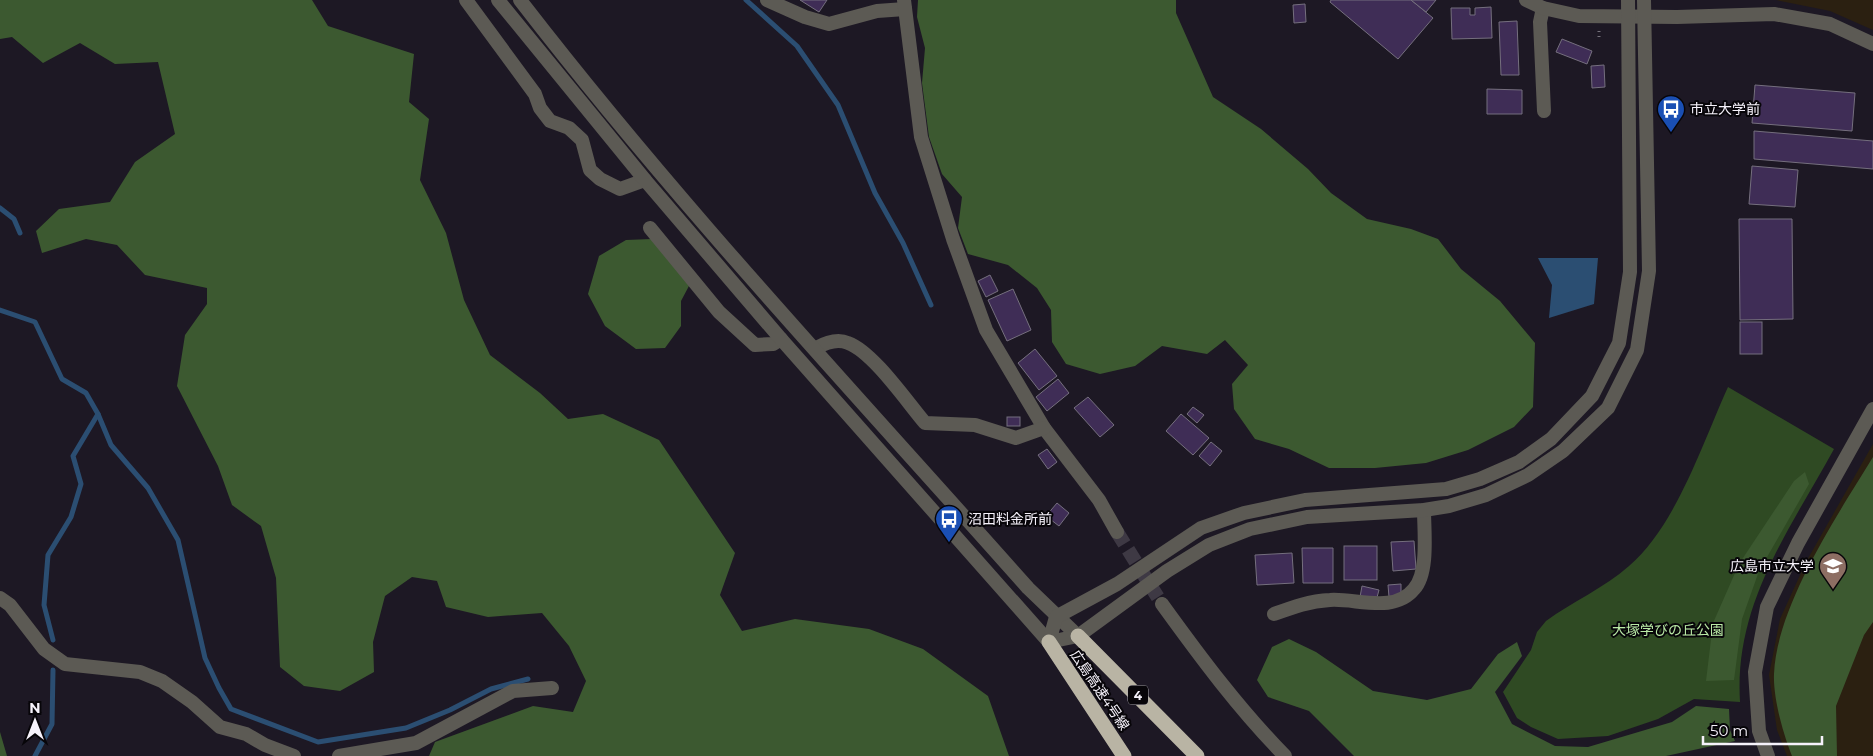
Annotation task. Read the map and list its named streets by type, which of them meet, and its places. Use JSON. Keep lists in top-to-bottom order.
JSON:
{
  "streets": {
    "highway": ["広島高速4号線", "4"]
  },
  "parks": ["大塚学びの丘公園"],
  "places": {
    "bus stop": ["市立大学前", "沼田料金所前"],
    "school or university": ["広島市立大学"]
  },
  "scale_bar": "50 m",
  "north": "top"
}
